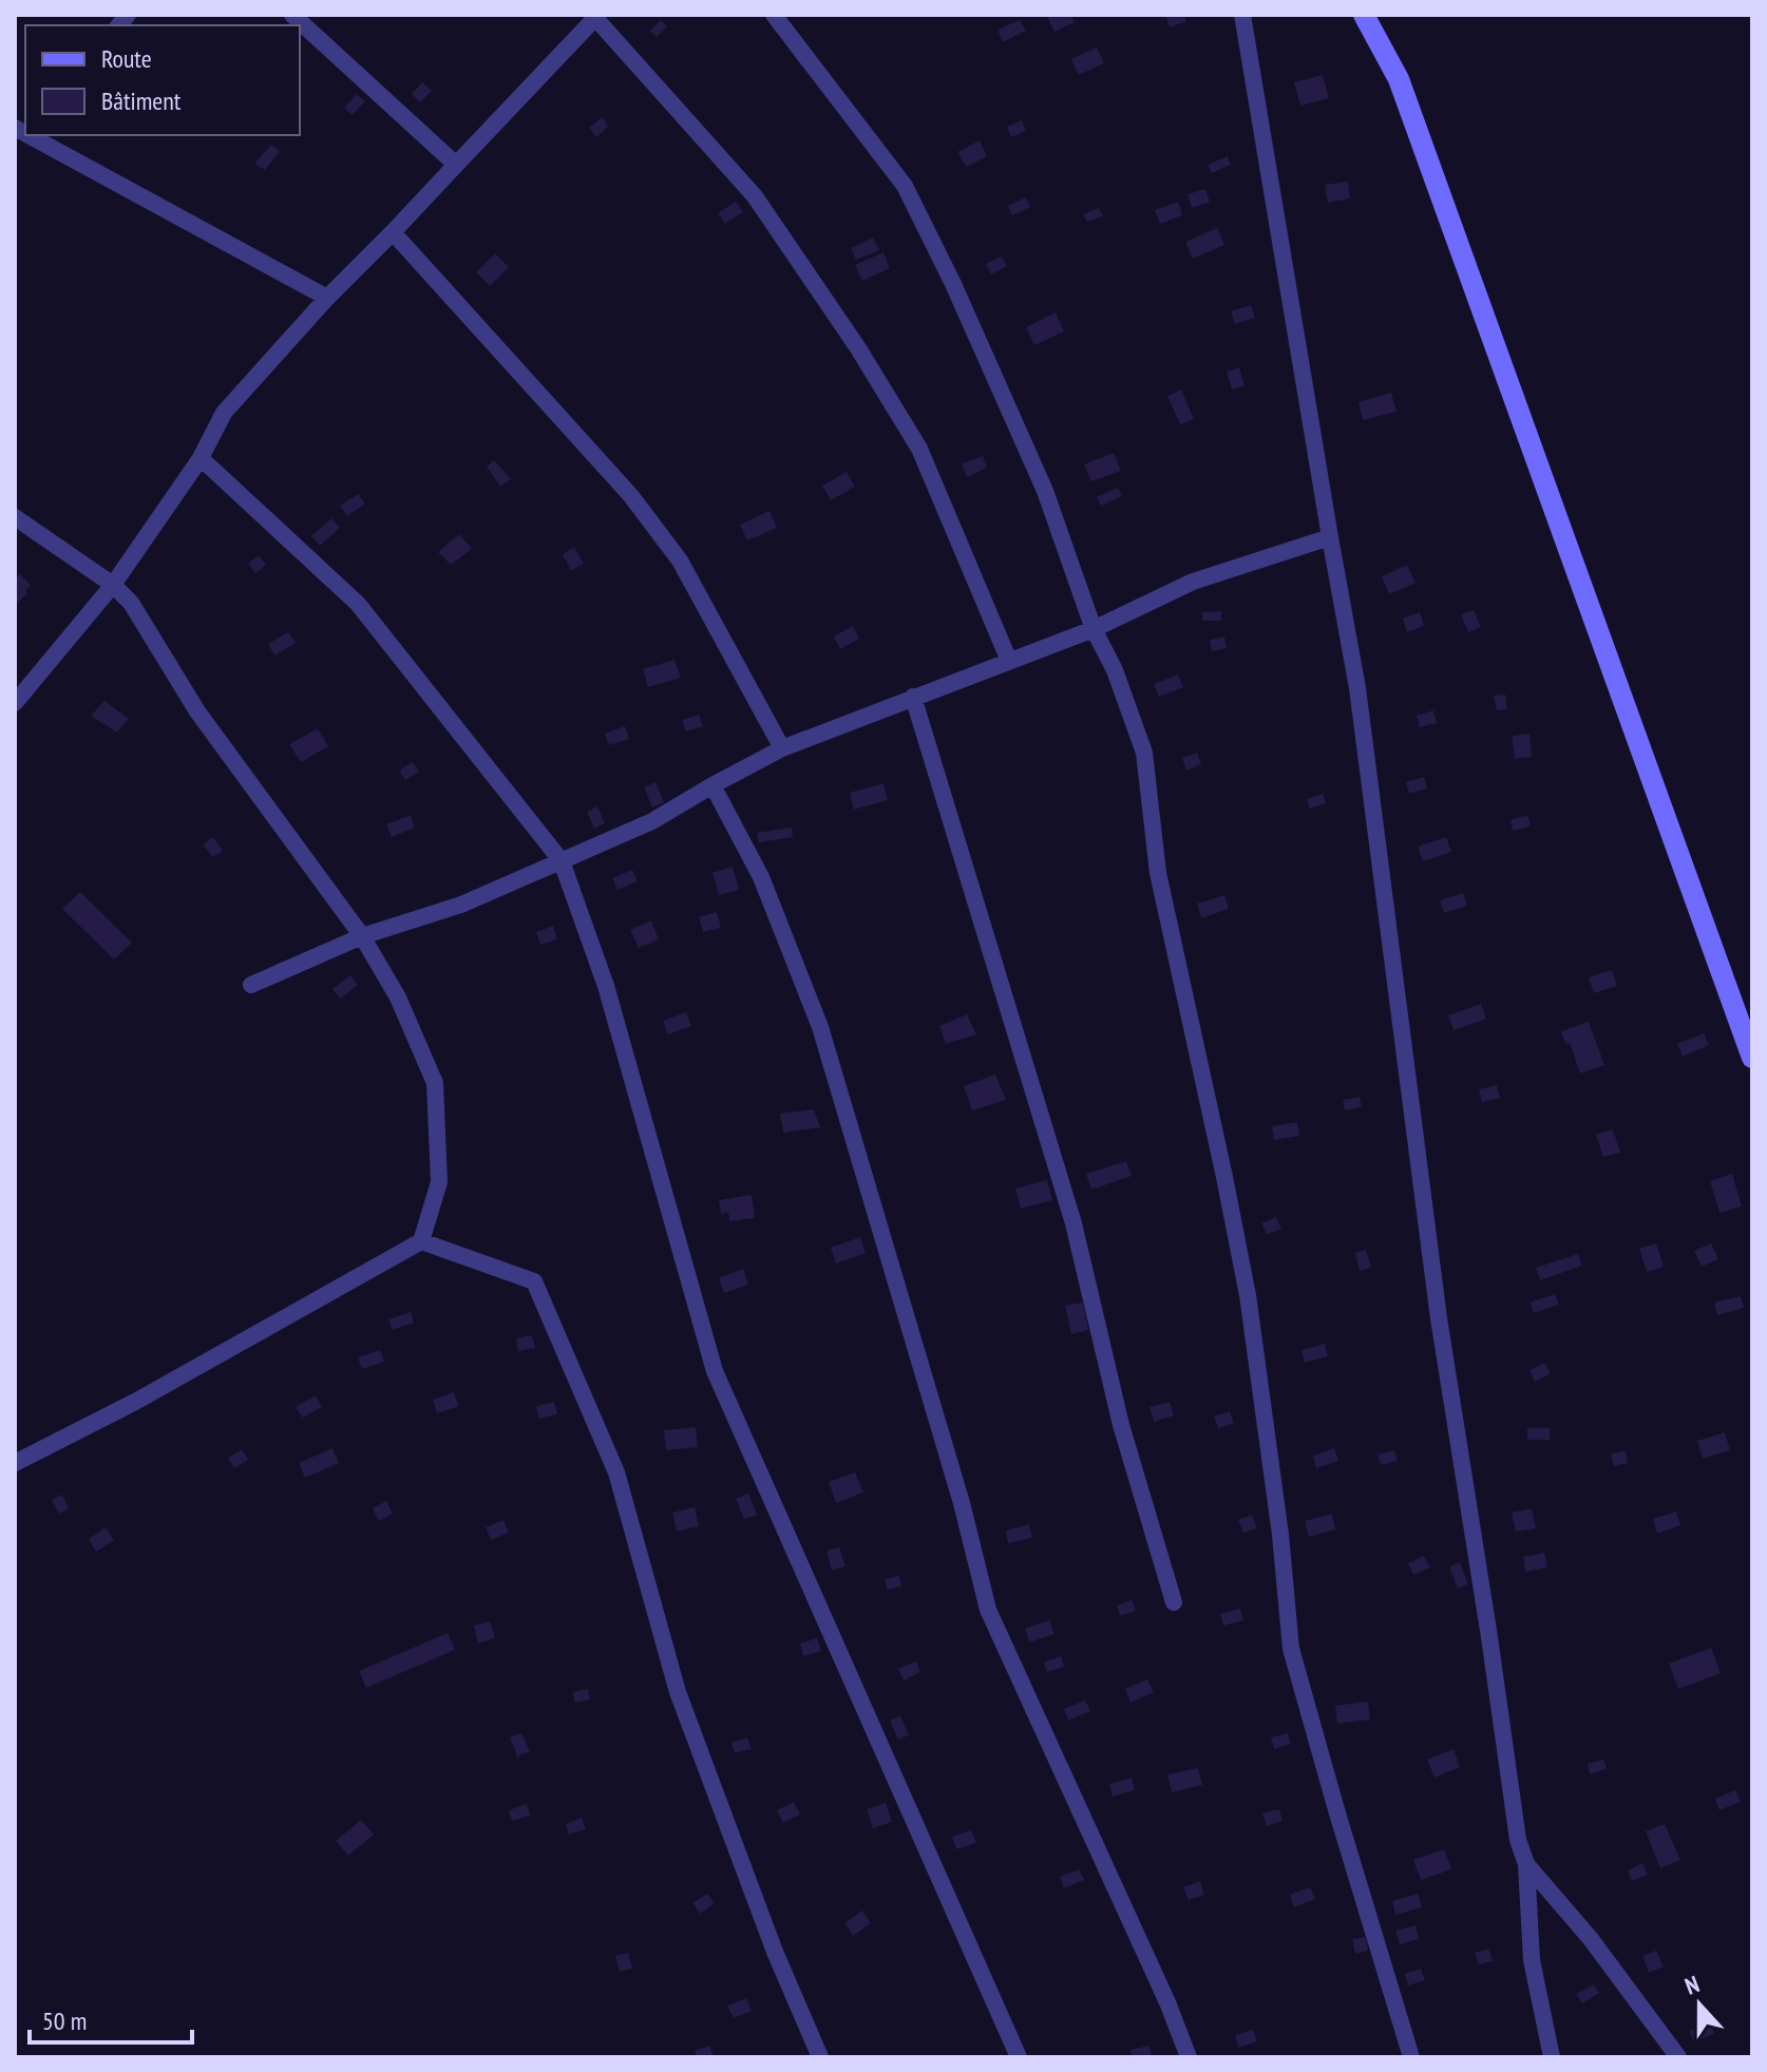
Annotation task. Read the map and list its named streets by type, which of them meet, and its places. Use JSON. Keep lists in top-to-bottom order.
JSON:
{
  "legend": ["Route", "Bâtiment"],
  "scale_bar": "50 m",
  "north": "top"
}
